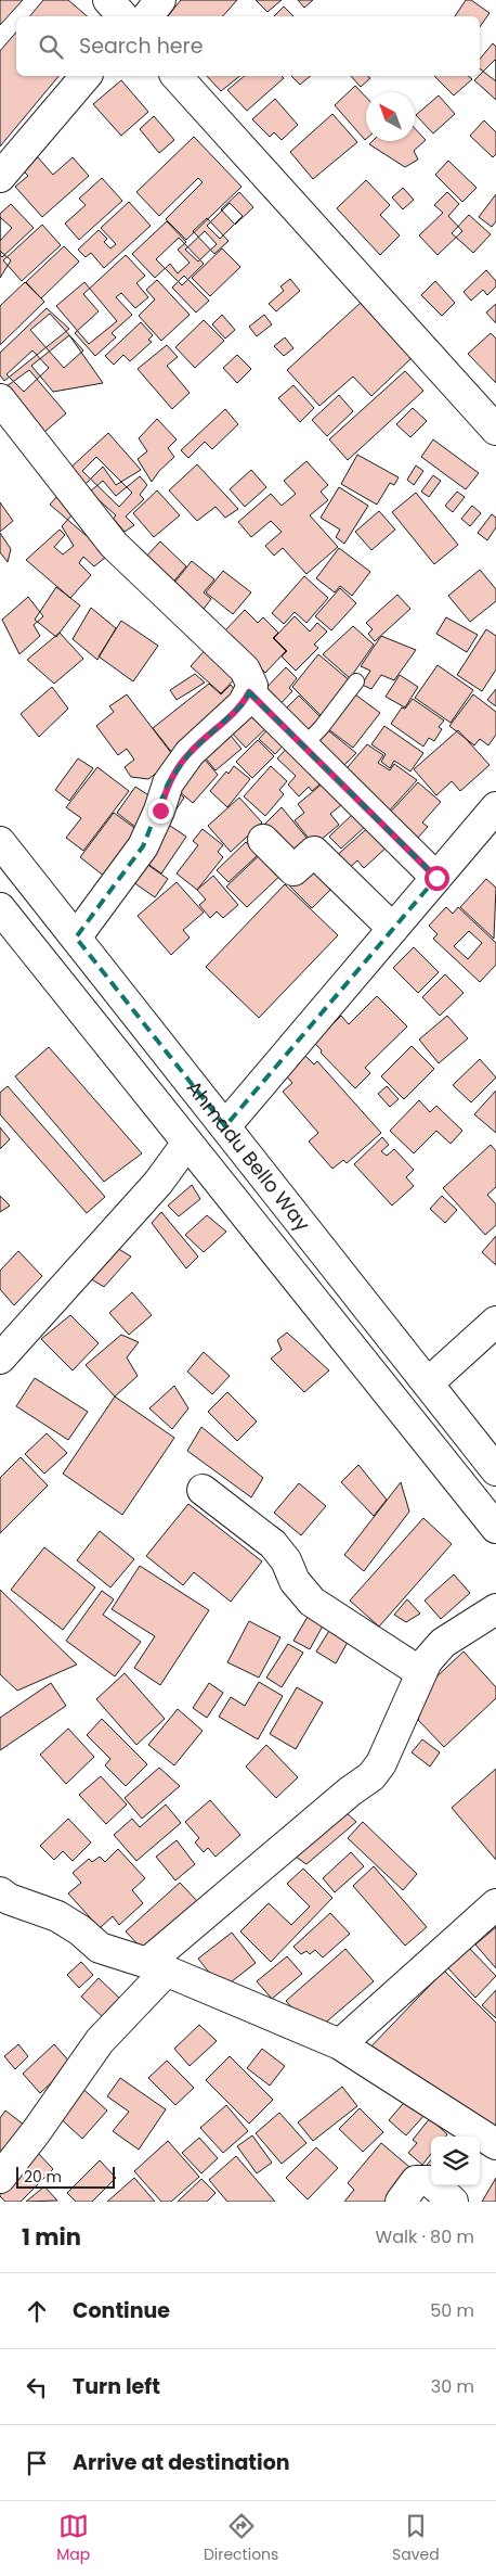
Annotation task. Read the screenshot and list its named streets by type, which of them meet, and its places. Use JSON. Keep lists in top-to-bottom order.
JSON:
{
  "streets": {
    "main road": ["Ahmadu Bello Way"]
  },
  "scale_bar": "20 m",
  "north": "top left",
  "page": {
    "search": "Search here",
    "scale": "20 m",
    "heading": ["1 min", "Walk · 80 m"],
    "list": [
      ["Continue", "50 m"],
      ["Turn left", "30 m"],
      "Arrive at destination"
    ],
    "nav": ["Map", "Directions", "Saved"]
  }
}
